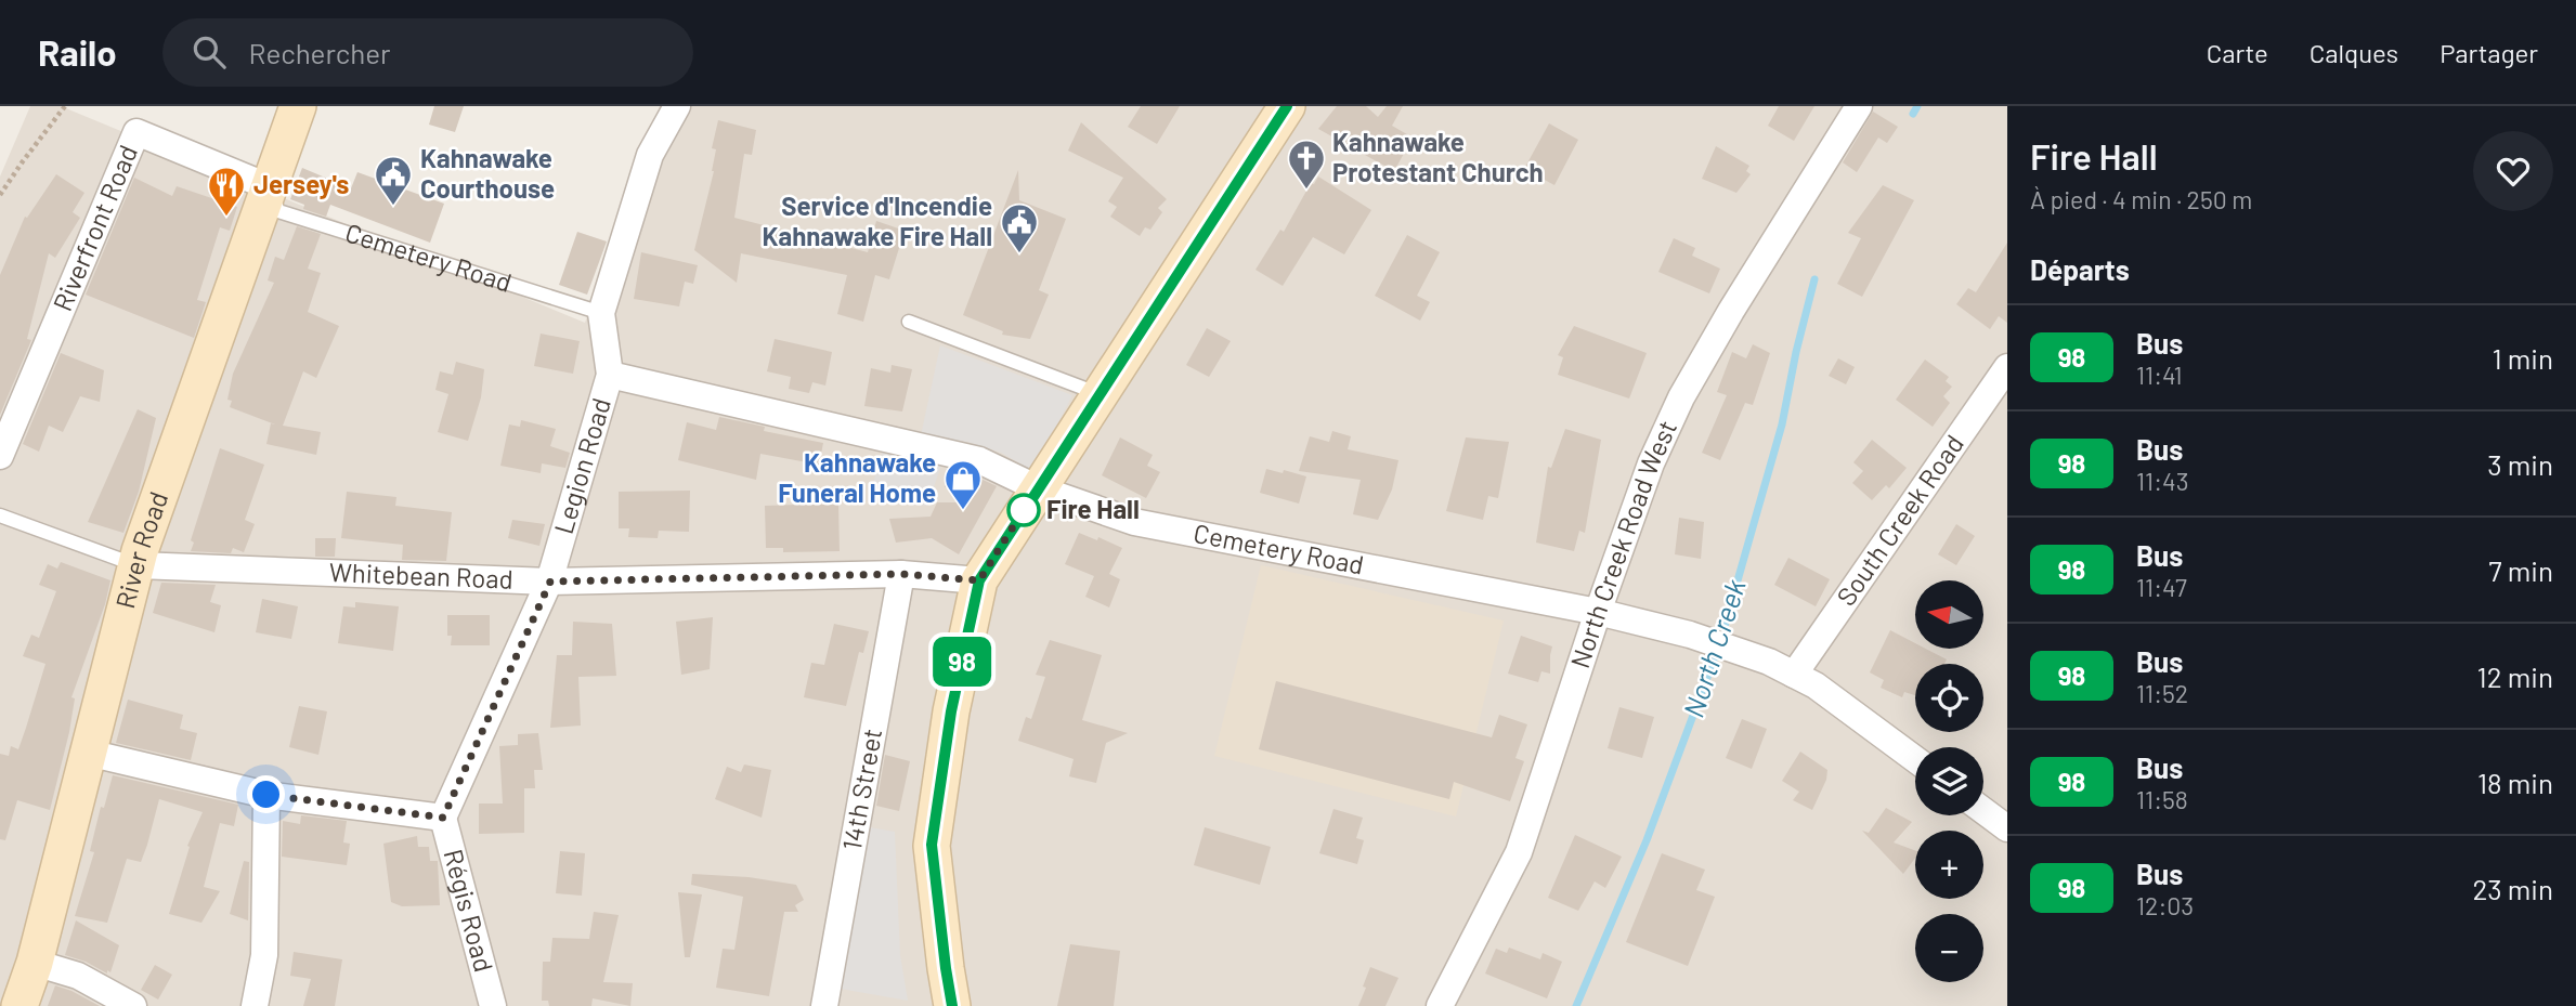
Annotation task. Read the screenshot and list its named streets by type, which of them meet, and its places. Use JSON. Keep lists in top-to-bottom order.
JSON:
{
  "streets": {
    "street": [
      "Riverfront Road",
      "Cemetery Road",
      "Legion Road",
      "South Creek Road",
      "North Creek Road West",
      "River Road",
      "Whitebean Road",
      "14th Street",
      "Régis Road"
    ]
  },
  "crossings": [
    ["Riverfront Road", "Cemetery Road"],
    ["Riverfront Road", "River Road"],
    ["Cemetery Road", "Legion Road"],
    ["Cemetery Road", "South Creek Road"],
    ["Cemetery Road", "North Creek Road West"],
    ["Cemetery Road", "River Road"],
    ["Legion Road", "Whitebean Road"],
    ["Legion Road", "Régis Road"],
    ["River Road", "Whitebean Road"],
    ["Whitebean Road", "14th Street"]
  ],
  "water": ["North Creek"],
  "places": {
    "church": ["Kahnawake Protestant Church"],
    "public building": ["Kahnawake Courthouse", "Service d'Incendie Kahnawake Fire Hall"],
    "restaurant": ["Jersey's"],
    "other": ["Fire Hall"],
    "shop": ["Kahnawake Funeral Home"]
  },
  "lines": ["bus line 98"],
  "north": "left",
  "page": {
    "header": "Railo",
    "search": "Rechercher",
    "nav": ["Carte", "Calques", "Partager"],
    "on_map": "98",
    "heading": [
      ["Fire Hall", "À pied · 4 min · 250 m"],
      "Départs"
    ],
    "list": [
      {
        "mark": "98",
        "name": "Bus",
        "note": "11:41",
        "value": "1 min"
      },
      {
        "mark": "98",
        "name": "Bus",
        "note": "11:43",
        "value": "3 min"
      },
      {
        "mark": "98",
        "name": "Bus",
        "note": "11:47",
        "value": "7 min"
      },
      {
        "mark": "98",
        "name": "Bus",
        "note": "11:52",
        "value": "12 min"
      },
      {
        "mark": "98",
        "name": "Bus",
        "note": "11:58",
        "value": "18 min"
      },
      {
        "mark": "98",
        "name": "Bus",
        "note": "12:03",
        "value": "23 min"
      }
    ],
    "map_buttons": ["+", "−"]
  }
}
